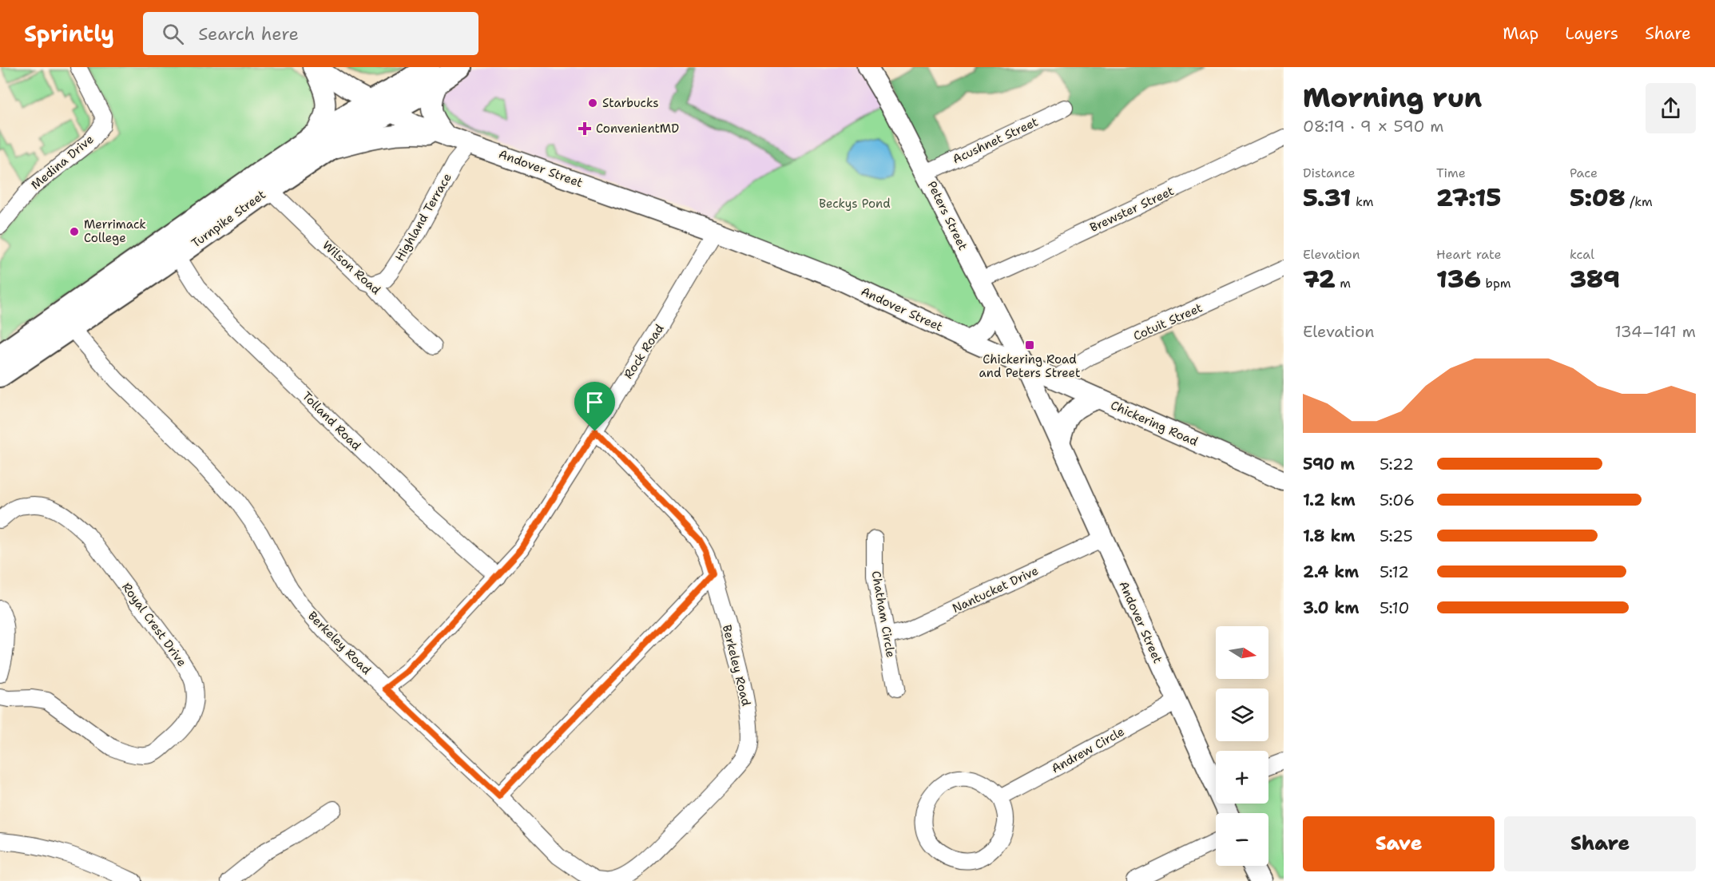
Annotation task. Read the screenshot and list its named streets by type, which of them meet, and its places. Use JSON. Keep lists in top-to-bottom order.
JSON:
{
  "streets": {
    "highway": ["Turnpike Street"],
    "main road": ["Andover Street", "Peters Street", "Chickering Road"],
    "street": [
      "Acushnet Street",
      "Medina Drive",
      "Brewster Street",
      "Highland Terrace",
      "Wilson Road",
      "Cotuit Street",
      "Rock Road",
      "Tolland Road",
      "Nantucket Drive",
      "Chatham Circle",
      "Royal Crest Drive",
      "Berkeley Road",
      "Andrew Circle"
    ]
  },
  "crossings": [
    ["Acushnet Street", "Peters Street"],
    ["Andover Street", "Peters Street"],
    ["Andover Street", "Highland Terrace"],
    ["Andover Street", "Turnpike Street"],
    ["Andover Street", "Rock Road"],
    ["Andover Street", "Chickering Road"],
    ["Andover Street", "Nantucket Drive"],
    ["Andover Street", "Andrew Circle"],
    ["Brewster Street", "Peters Street"],
    ["Peters Street", "Chickering Road"],
    ["Highland Terrace", "Wilson Road"],
    ["Turnpike Street", "Wilson Road"],
    ["Turnpike Street", "Tolland Road"],
    ["Turnpike Street", "Berkeley Road"],
    ["Cotuit Street", "Chickering Road"],
    ["Rock Road", "Tolland Road"],
    ["Rock Road", "Berkeley Road"],
    ["Nantucket Drive", "Chatham Circle"]
  ],
  "parks": ["Beckys Pond"],
  "places": {
    "other": ["Starbucks", "Merrimack College"],
    "health": ["ConvenientMD"],
    "transit": ["Chickering Road and Peters Street"]
  },
  "north": "right",
  "page": {
    "header": "Sprintly",
    "search": "Search here",
    "nav": ["Map", "Layers", "Share"],
    "heading": ["Morning run", "08:19 · 9 × 590 m"],
    "stats": [
      ["Distance", "5.31 km"],
      ["Time", "27:15"],
      ["Pace", "5:08 /km"],
      ["Elevation", "72 m"],
      ["Heart rate", "136 bpm"],
      ["kcal", "389"]
    ],
    "chart": ["Elevation", "134–141 m"],
    "list": [
      {
        "name": "590 m",
        "note": "5:22"
      },
      {
        "name": "1.2 km",
        "note": "5:06"
      },
      {
        "name": "1.8 km",
        "note": "5:25"
      },
      {
        "name": "2.4 km",
        "note": "5:12"
      },
      {
        "name": "3.0 km",
        "note": "5:10"
      }
    ],
    "map_buttons": ["+", "−"],
    "buttons": ["Save", "Share"]
  }
}
